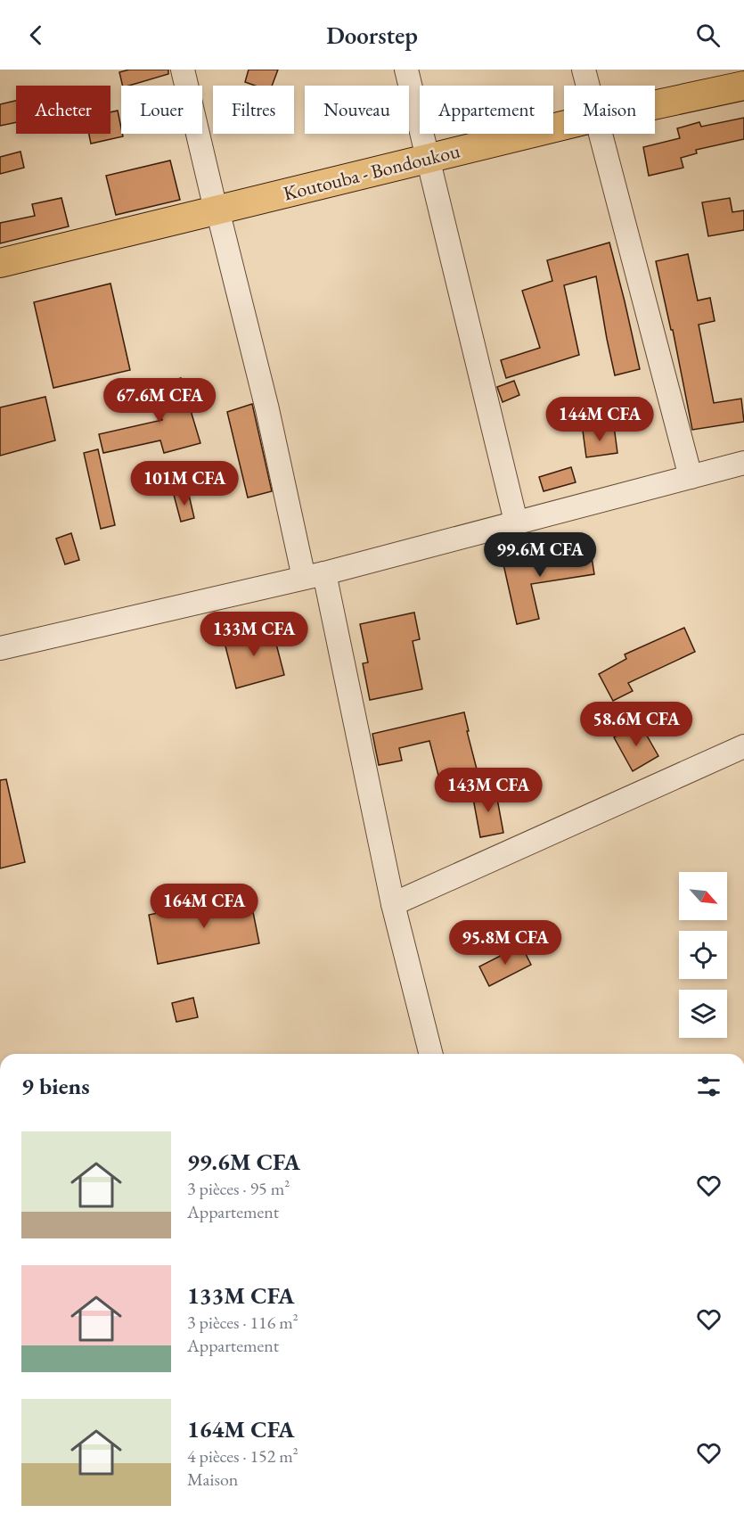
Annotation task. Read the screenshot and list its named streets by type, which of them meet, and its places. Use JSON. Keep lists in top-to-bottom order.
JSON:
{
  "streets": {
    "main road": ["Koutouba - Bondoukou"]
  },
  "north": "bottom right",
  "page": {
    "header": "Doorstep",
    "chip": [
      "Acheter",
      "Louer",
      "Filtres",
      "Nouveau",
      "Appartement",
      "Maison"
    ],
    "price": [
      "67.6M CFA",
      "144M CFA",
      "101M CFA",
      "99.6M CFA",
      "133M CFA",
      "58.6M CFA",
      "143M CFA",
      "164M CFA",
      "95.8M CFA"
    ],
    "heading": "9 biens",
    "list": [
      {
        "name": "99.6M CFA",
        "note": "3 pièces · 95 m² · Appartement"
      },
      {
        "name": "133M CFA",
        "note": "3 pièces · 116 m² · Appartement"
      },
      {
        "name": "164M CFA",
        "note": "4 pièces · 152 m² · Maison"
      }
    ]
  }
}
